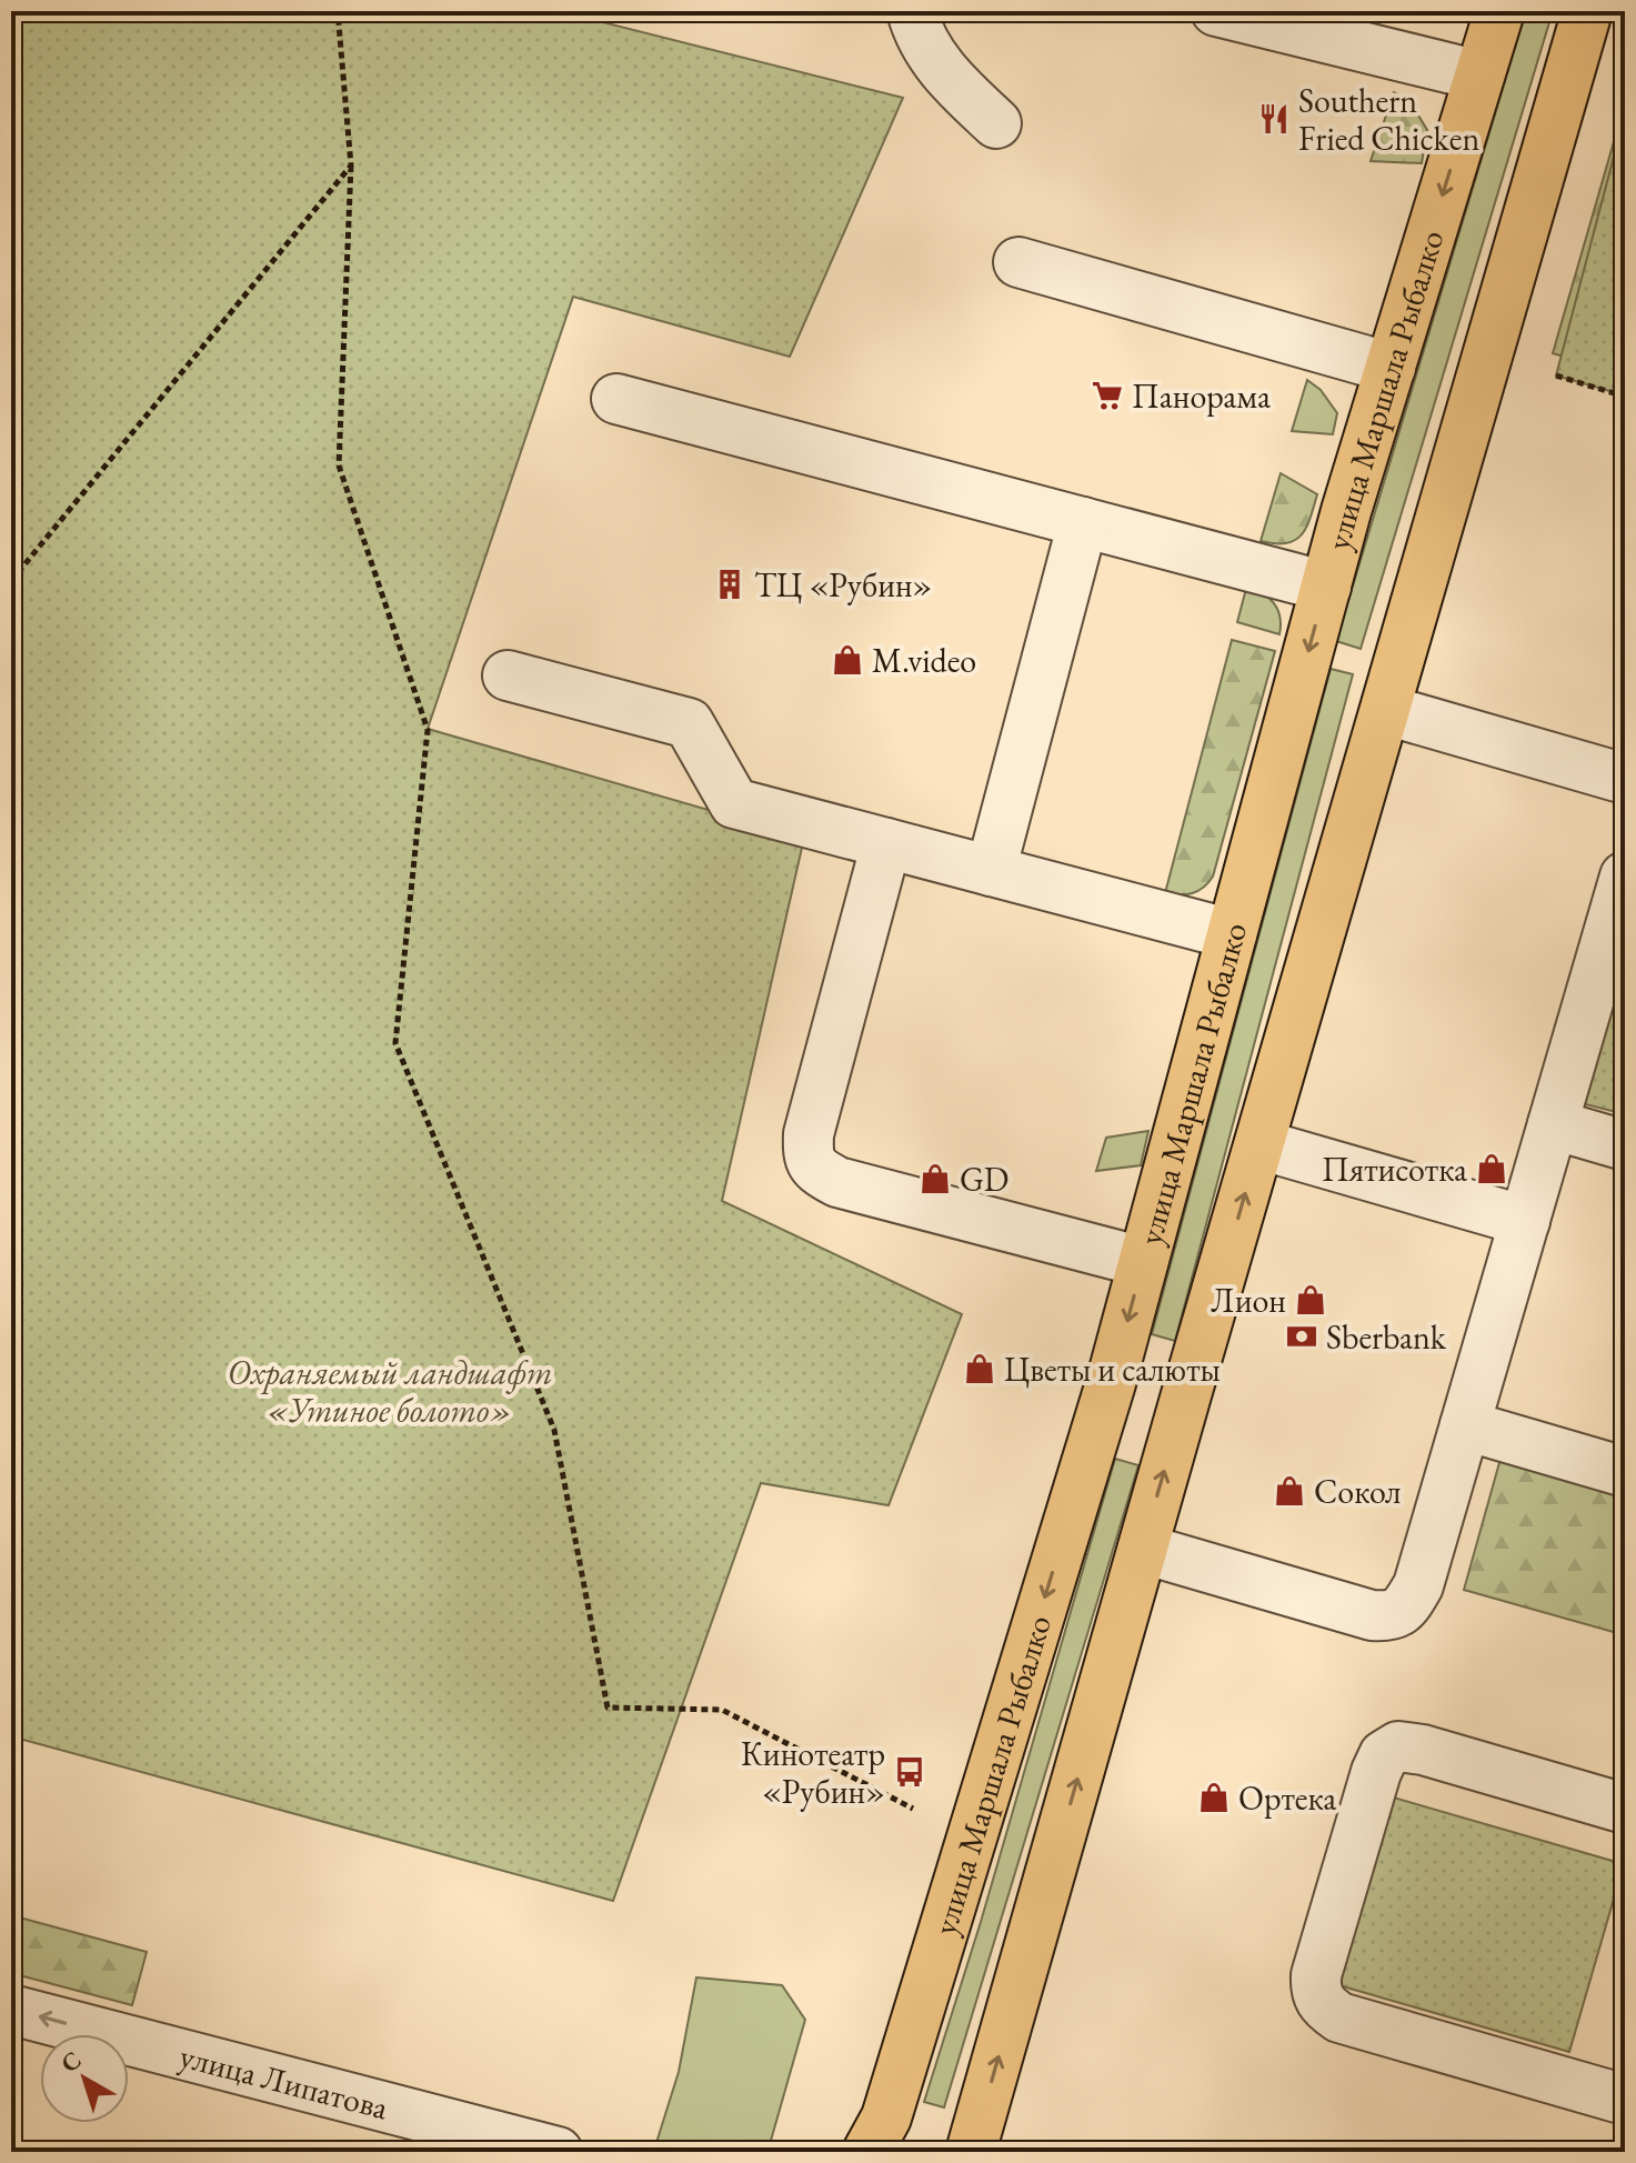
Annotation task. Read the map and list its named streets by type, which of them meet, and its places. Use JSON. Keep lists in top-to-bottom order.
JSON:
{
  "streets": {
    "main road": ["улица Маршала Рыбалко"],
    "street": ["улица Липатова"]
  },
  "one_way": ["улица Липатова"],
  "parks": ["Охраняемый ландшафт «Утиное болото»"],
  "places": {
    "restaurant": ["Southern Fried Chicken"],
    "supermarket": ["Панорама"],
    "building": ["ТЦ «Рубин»"],
    "shop": [
      "M.video",
      "Пятисотка",
      "GD",
      "Лион",
      "Цветы и салюты",
      "Сокол",
      "Ортека"
    ],
    "bank": ["Sberbank"],
    "bus stop": ["Кинотеатр «Рубин»"]
  },
  "north": "top left"
}
